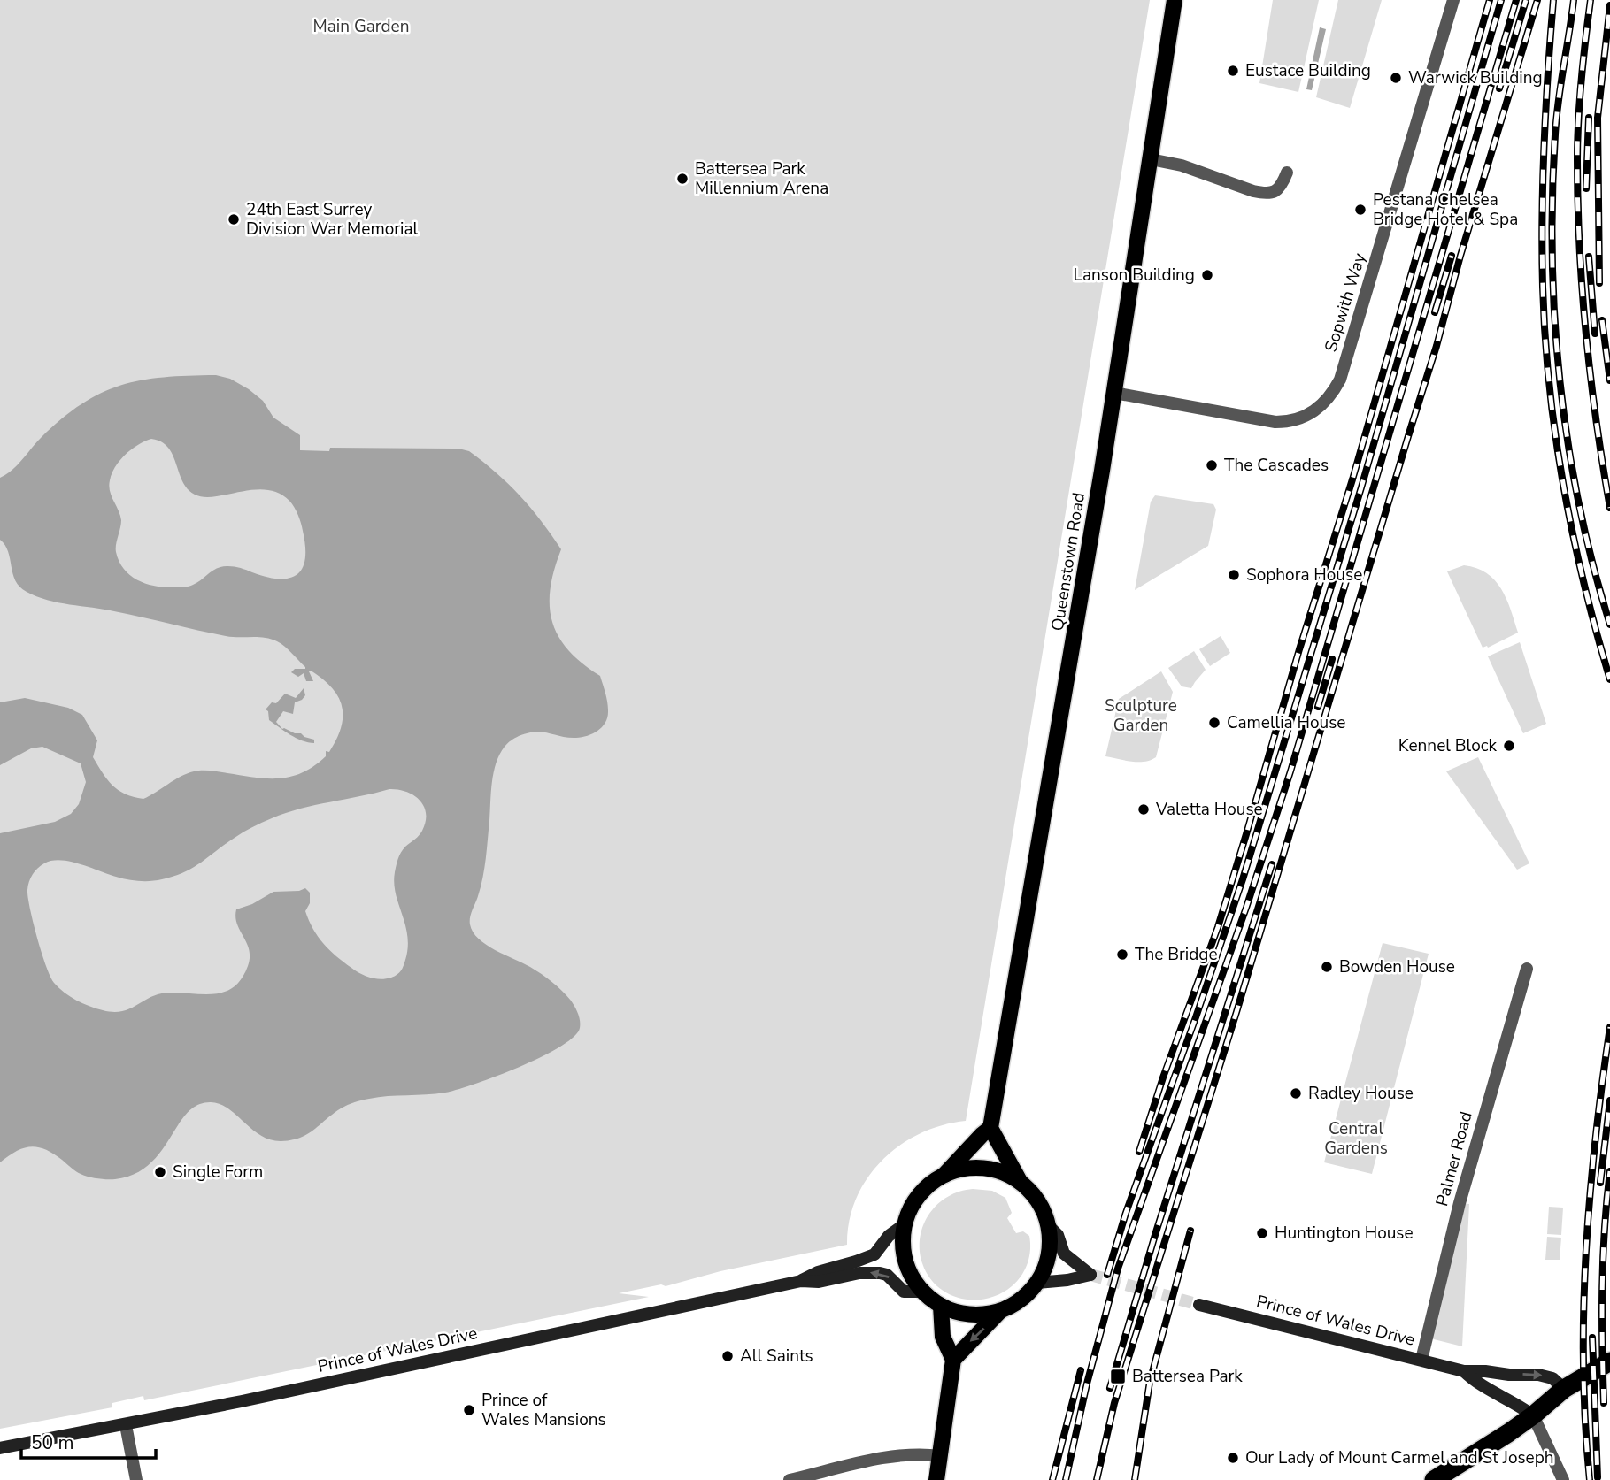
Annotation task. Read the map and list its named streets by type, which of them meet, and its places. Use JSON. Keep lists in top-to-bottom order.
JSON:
{
  "streets": {
    "main road": ["Queenstown Road"],
    "street": ["Sopwith Way", "Palmer Road", "Prince of Wales Drive"]
  },
  "crossings": [
    ["Sopwith Way", "Queenstown Road"],
    ["Palmer Road", "Prince of Wales Drive"]
  ],
  "parks": ["Main Garden", "Sculpture Garden", "Central Gardens"],
  "places": {
    "other": [
      "Eustace Building",
      "Warwick Building",
      "Battersea Park Millennium Arena",
      "Pestana Chelsea Bridge Hotel & Spa",
      "24th East Surrey Division War Memorial",
      "Lanson Building",
      "The Cascades",
      "Sophora House",
      "Camellia House",
      "Kennel Block",
      "Valetta House",
      "The Bridge",
      "Bowden House",
      "Radley House",
      "Single Form",
      "Huntington House",
      "All Saints",
      "Prince of Wales Mansions",
      "Our Lady of Mount Carmel and St Joseph"
    ],
    "transit": ["Battersea Park"]
  },
  "scale_bar": "50 m"
}
